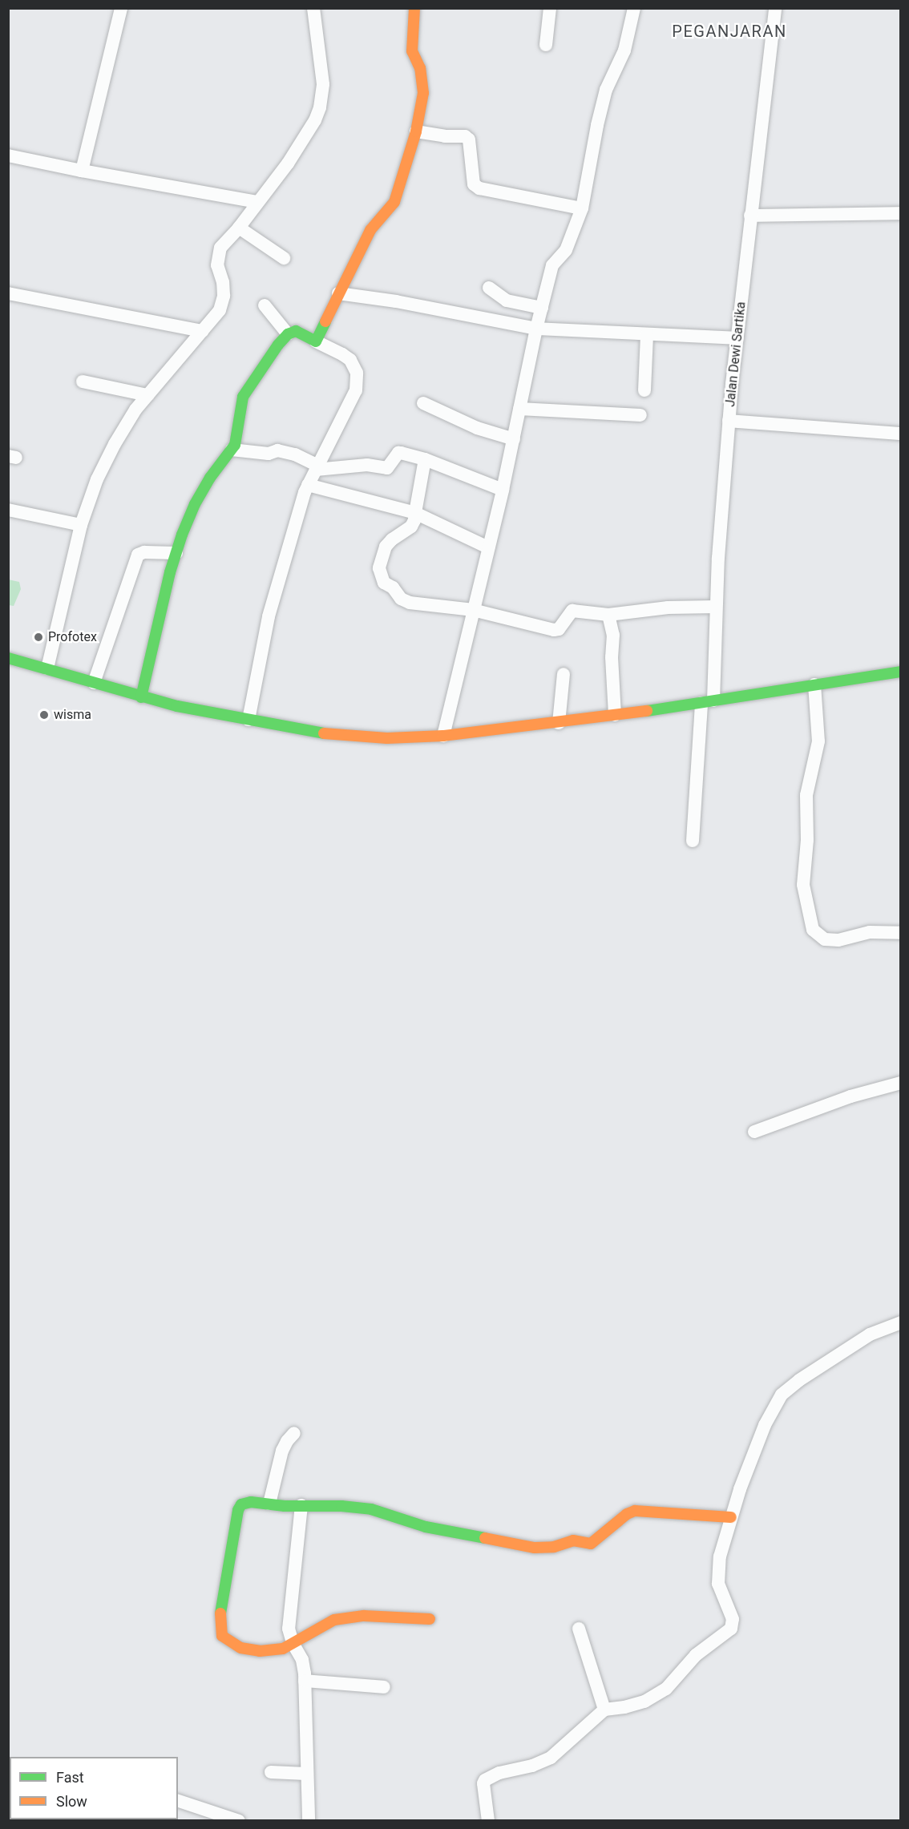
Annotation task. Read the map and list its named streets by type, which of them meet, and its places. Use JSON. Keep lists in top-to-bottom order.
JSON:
{
  "streets": {
    "street": ["Jalan Dewi Sartika"]
  },
  "districts": ["PEGANJARAN"],
  "places": ["Profotex", "wisma"],
  "legend": ["Fast", "Slow"]
}
